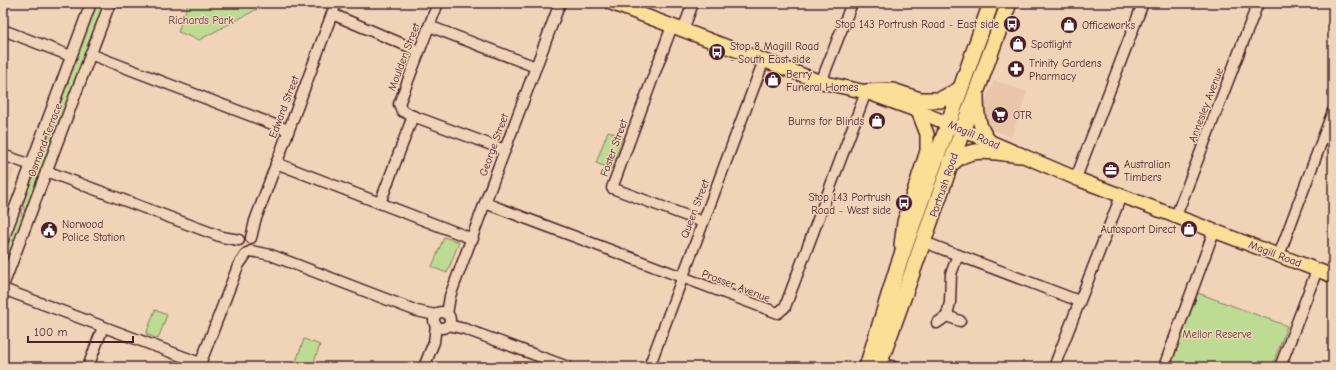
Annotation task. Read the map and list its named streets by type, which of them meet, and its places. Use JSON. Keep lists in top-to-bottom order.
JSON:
{
  "streets": {
    "highway": ["Portrush Road"],
    "main road": ["Magill Road"],
    "street": [
      "Moulden Street",
      "Annesley Avenue",
      "Edward Street",
      "Osmond Terrace",
      "George Street",
      "Foster Street",
      "Queen Street",
      "Prosser Avenue"
    ]
  },
  "crossings": [
    ["Annesley Avenue", "Magill Road"],
    ["Magill Road", "Foster Street"],
    ["Magill Road", "Portrush Road"],
    ["Magill Road", "Queen Street"],
    ["Magill Road", "Prosser Avenue"],
    ["George Street", "Prosser Avenue"],
    ["Foster Street", "Queen Street"],
    ["Queen Street", "Prosser Avenue"]
  ],
  "parks": ["Richards Park", "Mellor Reserve"],
  "places": {
    "bus stop": ["Stop 143 Portrush Road - East side", "Stop 8 Magill Road - South East side", "Stop 143 Portrush Road - West side"],
    "shop": [
      "Officeworks",
      "Spotlight",
      "Berry Funeral Homes",
      "Burns for Blinds",
      "Autosport Direct"
    ],
    "pharmacy": ["Trinity Gardens Pharmacy"],
    "supermarket": ["OTR"],
    "office": ["Australian Timbers"],
    "public building": ["Norwood Police Station"]
  },
  "scale_bar": "100 m"
}
